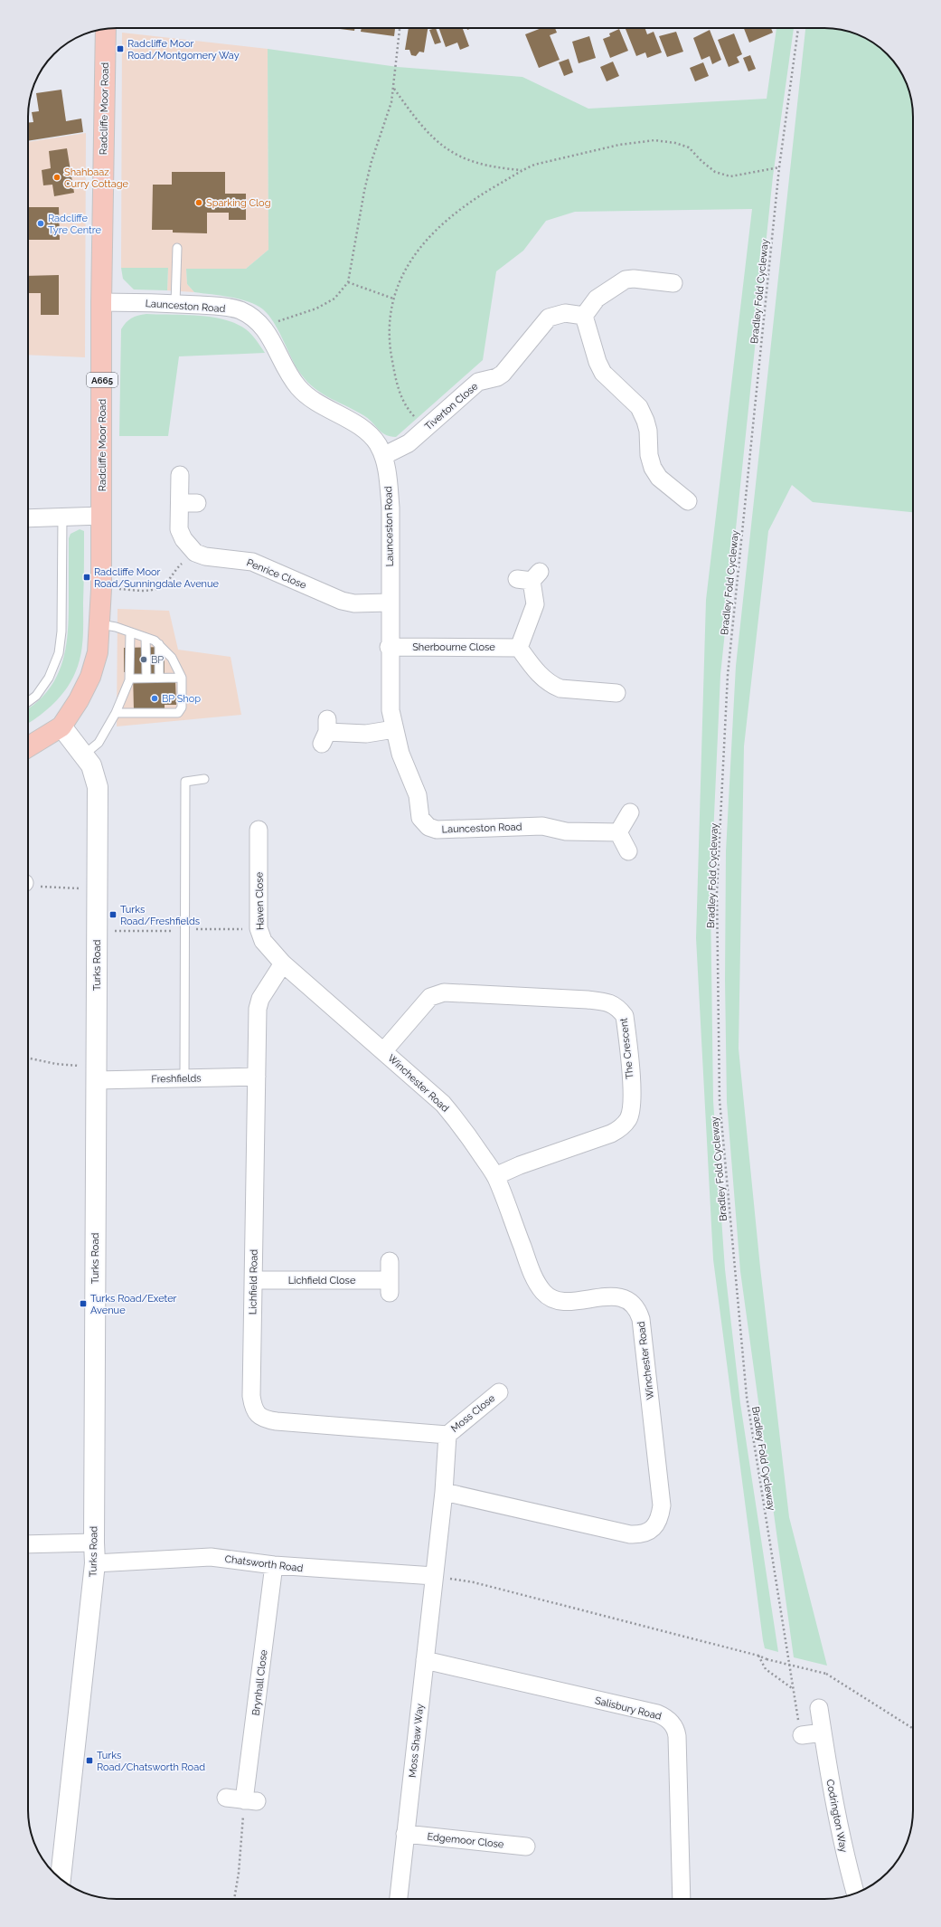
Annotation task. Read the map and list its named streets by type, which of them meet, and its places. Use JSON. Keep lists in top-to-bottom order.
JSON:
{
  "streets": {
    "main road": ["Radcliffe Moor Road", "A665"],
    "street": [
      "Launceston Road",
      "Tiverton Close",
      "Penrice Close",
      "Sherbourne Close",
      "Haven Close",
      "Turks Road",
      "The Crescent",
      "Freshfields",
      "Winchester Road",
      "Lichfield Close",
      "Lichfield Road",
      "Moss Close",
      "Chatsworth Road",
      "Brynhall Close",
      "Salisbury Road",
      "Moss Shaw Way",
      "Codrington Way",
      "Edgemoor Close"
    ],
    "path": ["Bradley Fold Cycleway"]
  },
  "crossings": [
    ["Radcliffe Moor Road", "Launceston Road"],
    ["Radcliffe Moor Road", "A665"],
    ["Radcliffe Moor Road", "Turks Road"],
    ["Launceston Road", "Tiverton Close"],
    ["Launceston Road", "Penrice Close"],
    ["Launceston Road", "Sherbourne Close"],
    ["A665", "Turks Road"],
    ["Haven Close", "Winchester Road"],
    ["Haven Close", "Lichfield Road"],
    ["Turks Road", "Freshfields"],
    ["Turks Road", "Chatsworth Road"],
    ["The Crescent", "Winchester Road"],
    ["Freshfields", "Lichfield Road"],
    ["Winchester Road", "Lichfield Road"],
    ["Winchester Road", "Moss Shaw Way"],
    ["Lichfield Close", "Lichfield Road"],
    ["Lichfield Road", "Moss Close"],
    ["Lichfield Road", "Moss Shaw Way"],
    ["Moss Close", "Moss Shaw Way"],
    ["Chatsworth Road", "Brynhall Close"],
    ["Chatsworth Road", "Moss Shaw Way"],
    ["Salisbury Road", "Moss Shaw Way"],
    ["Moss Shaw Way", "Edgemoor Close"]
  ],
  "places": {
    "transit": [
      "Radcliffe Moor Road/Montgomery Way",
      "Radcliffe Moor Road/Sunningdale Avenue",
      "Turks Road/Freshfields",
      "Turks Road/Exeter Avenue",
      "Turks Road/Chatsworth Road"
    ],
    "other": [
      "Shahbaaz Curry Cottage",
      "Sparking Clog",
      "Radcliffe Tyre Centre",
      "BP",
      "BP Shop"
    ]
  }
}
